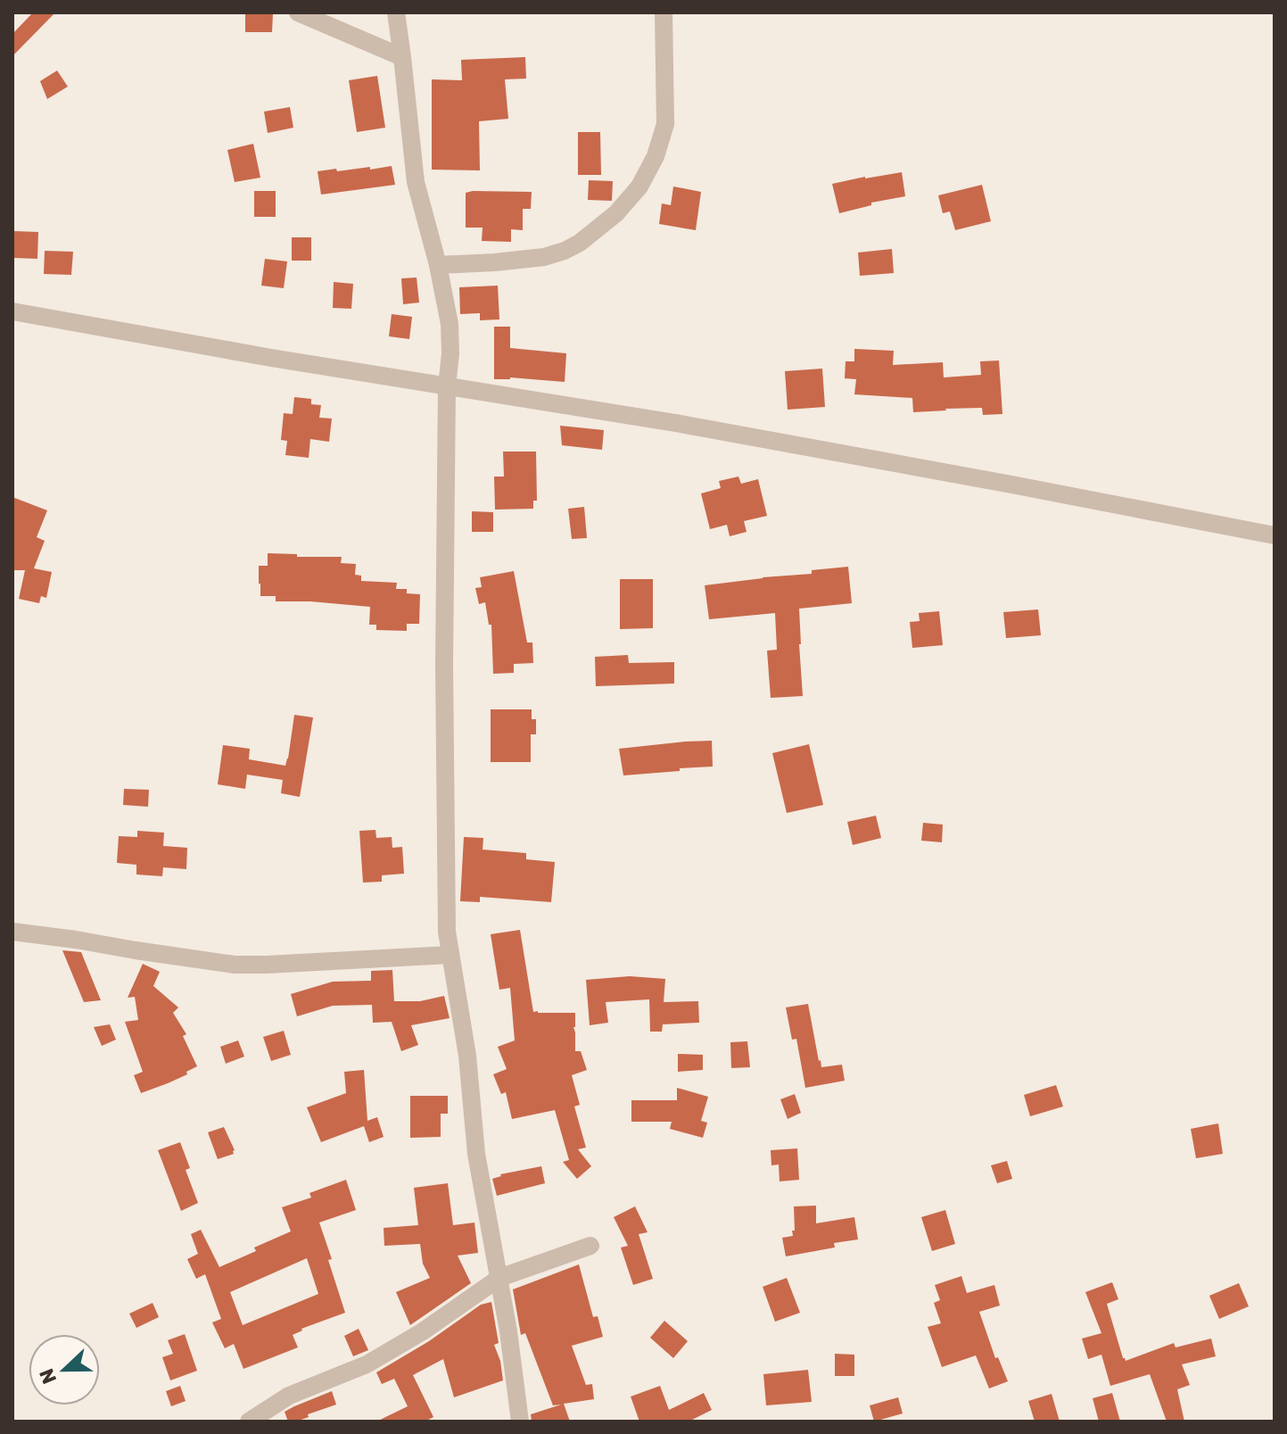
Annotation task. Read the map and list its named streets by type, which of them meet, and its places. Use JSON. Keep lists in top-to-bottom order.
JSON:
{
  "north": "left"
}
